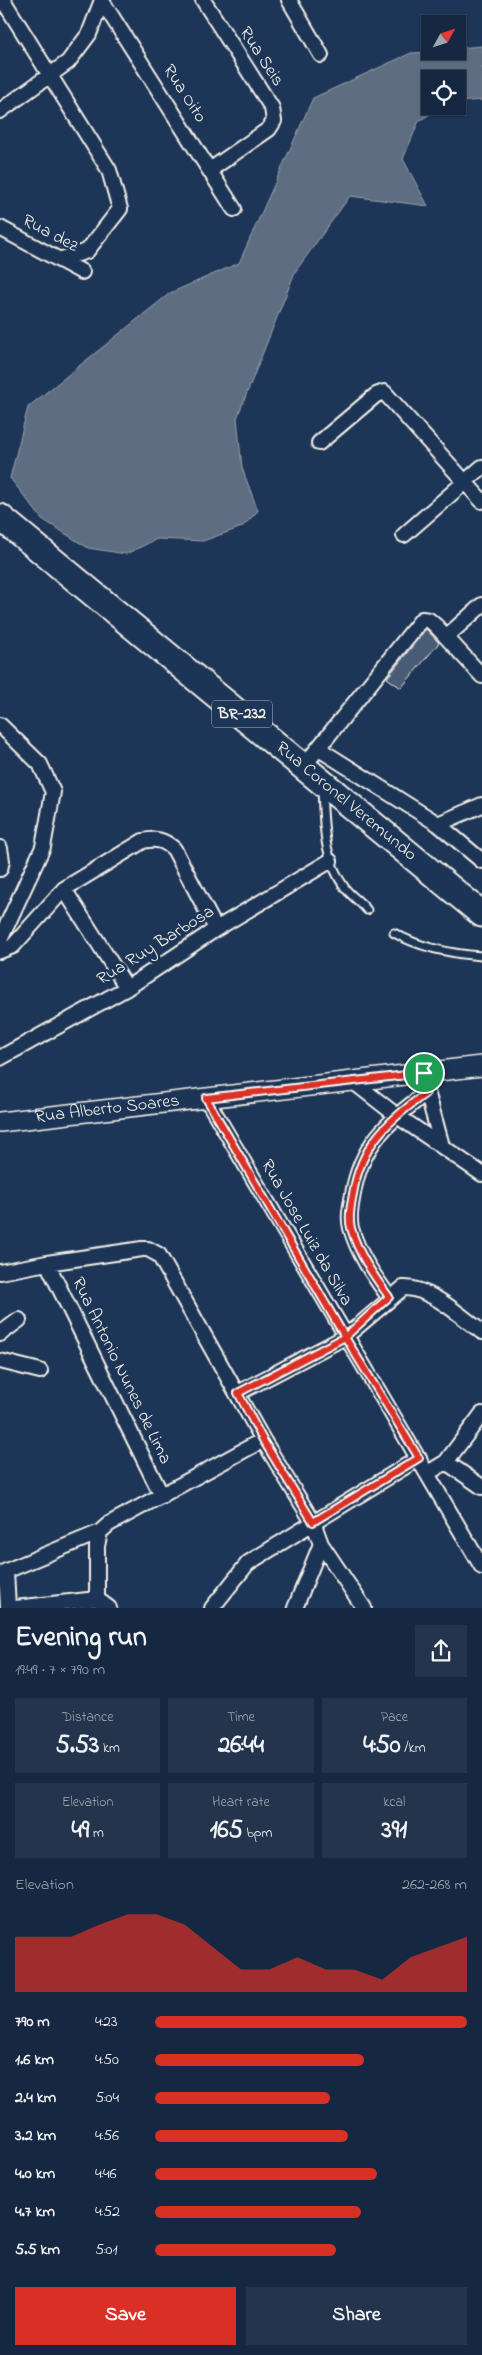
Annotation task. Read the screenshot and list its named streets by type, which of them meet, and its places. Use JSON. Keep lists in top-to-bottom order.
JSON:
{
  "streets": {
    "highway": ["BR-232", "Rua Coronel Veremundo"],
    "main road": ["Rua Alberto Soares"],
    "street": [
      "Rua Seis",
      "Rua Oito",
      "Rua dez",
      "Rua Ruy Barbosa",
      "Rua Jose Luiz da Silva",
      "Rua Antonio Nunes de Lima"
    ]
  },
  "crossings": [
    ["Rua Seis", "Rua Oito"],
    ["Rua Alberto Soares", "Rua Jose Luiz da Silva"]
  ],
  "north": "top right",
  "page": {
    "heading": ["Evening run", "19:49 · 7 × 790 m"],
    "stats": [
      ["Distance", "5.53 km"],
      ["Time", "26:44"],
      ["Pace", "4:50 /km"],
      ["Elevation", "49 m"],
      ["Heart rate", "165 bpm"],
      ["kcal", "391"]
    ],
    "chart": ["Elevation", "262–268 m"],
    "list": [
      {
        "name": "790 m",
        "note": "4:23"
      },
      {
        "name": "1.6 km",
        "note": "4:50"
      },
      {
        "name": "2.4 km",
        "note": "5:04"
      },
      {
        "name": "3.2 km",
        "note": "4:56"
      },
      {
        "name": "4.0 km",
        "note": "4:46"
      },
      {
        "name": "4.7 km",
        "note": "4:52"
      },
      {
        "name": "5.5 km",
        "note": "5:01"
      }
    ],
    "buttons": ["Save", "Share"]
  }
}
